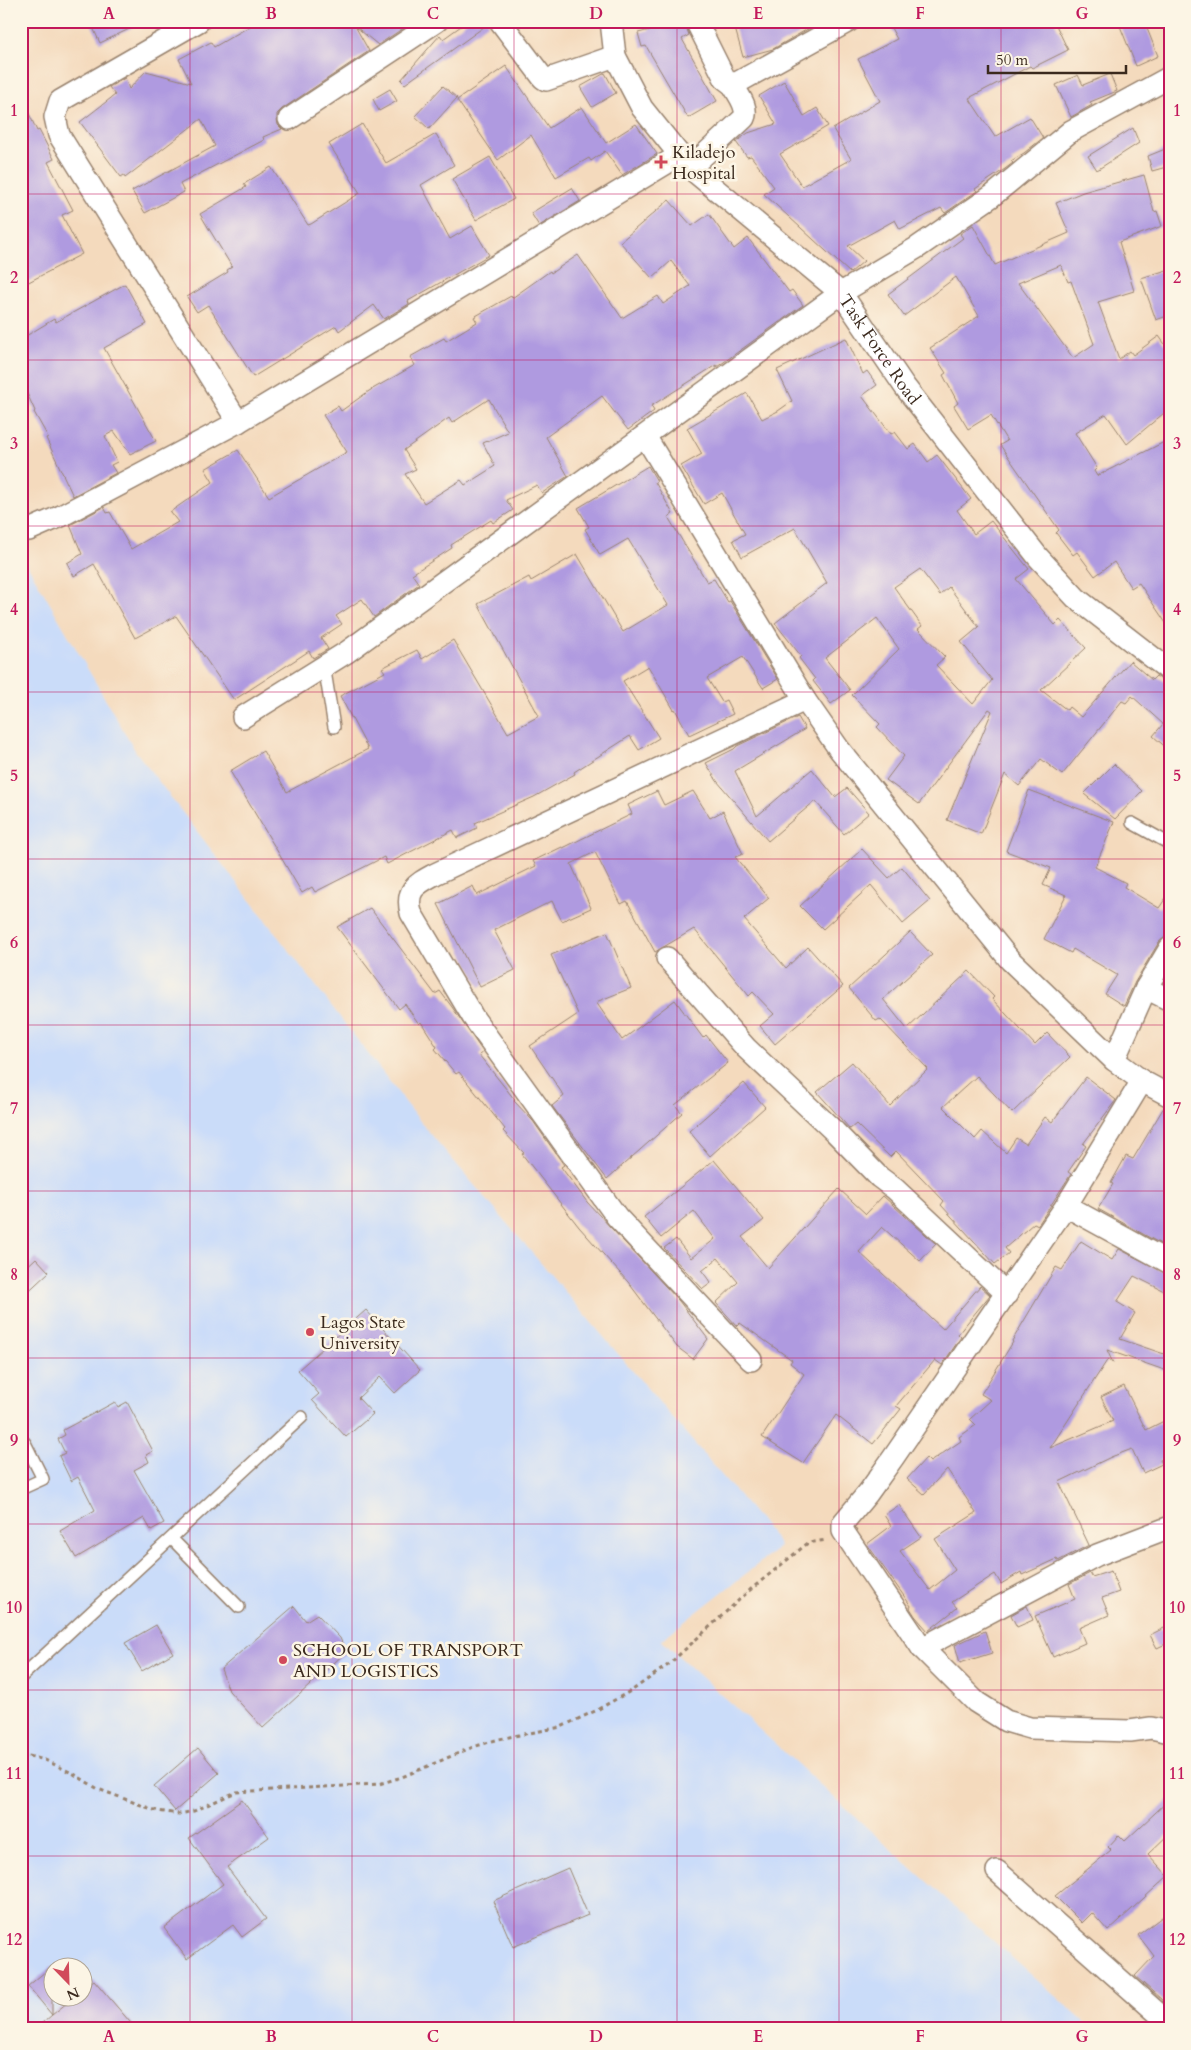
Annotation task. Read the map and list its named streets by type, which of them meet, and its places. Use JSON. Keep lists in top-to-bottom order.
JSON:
{
  "streets": {
    "street": ["Task Force Road"]
  },
  "places": {
    "health": ["Kiladejo Hospital"],
    "other": ["Lagos State University", "SCHOOL OF TRANSPORT AND LOGISTICS"]
  },
  "scale_bar": "50 m",
  "north": "bottom right",
  "grid": {
    "columns": [
      "A",
      "B",
      "C",
      "D",
      "E",
      "F",
      "G"
    ],
    "rows": [
      "1",
      "2",
      "3",
      "4",
      "5",
      "6",
      "7",
      "8",
      "9",
      "10",
      "11",
      "12"
    ]
  }
}
